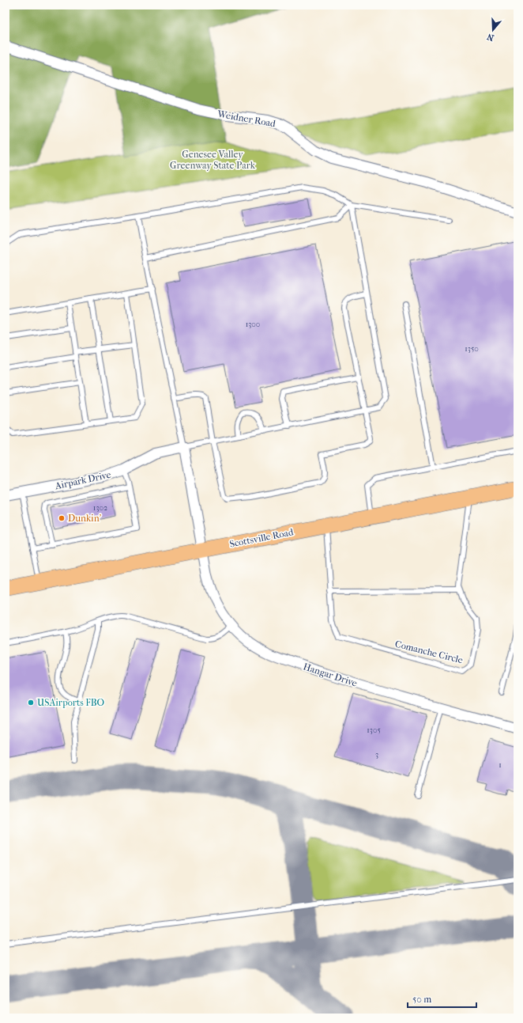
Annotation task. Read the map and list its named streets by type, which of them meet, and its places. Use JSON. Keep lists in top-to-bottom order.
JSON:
{
  "streets": {
    "main road": ["Scottsville Road"],
    "street": ["Weidner Road", "Airpark Drive", "Hangar Drive"],
    "lane": ["Comanche Circle"]
  },
  "crossings": [
    ["Scottsville Road", "Comanche Circle"],
    ["Scottsville Road", "Hangar Drive"]
  ],
  "parks": ["Genesee Valley Greenway State Park"],
  "places": ["Dunkin'", "USAirports FBO"],
  "house_numbers": [
    "1300",
    "1350",
    "1302",
    "1305",
    "3",
    "1"
  ],
  "scale_bar": "50 m",
  "north": "bottom"
}
